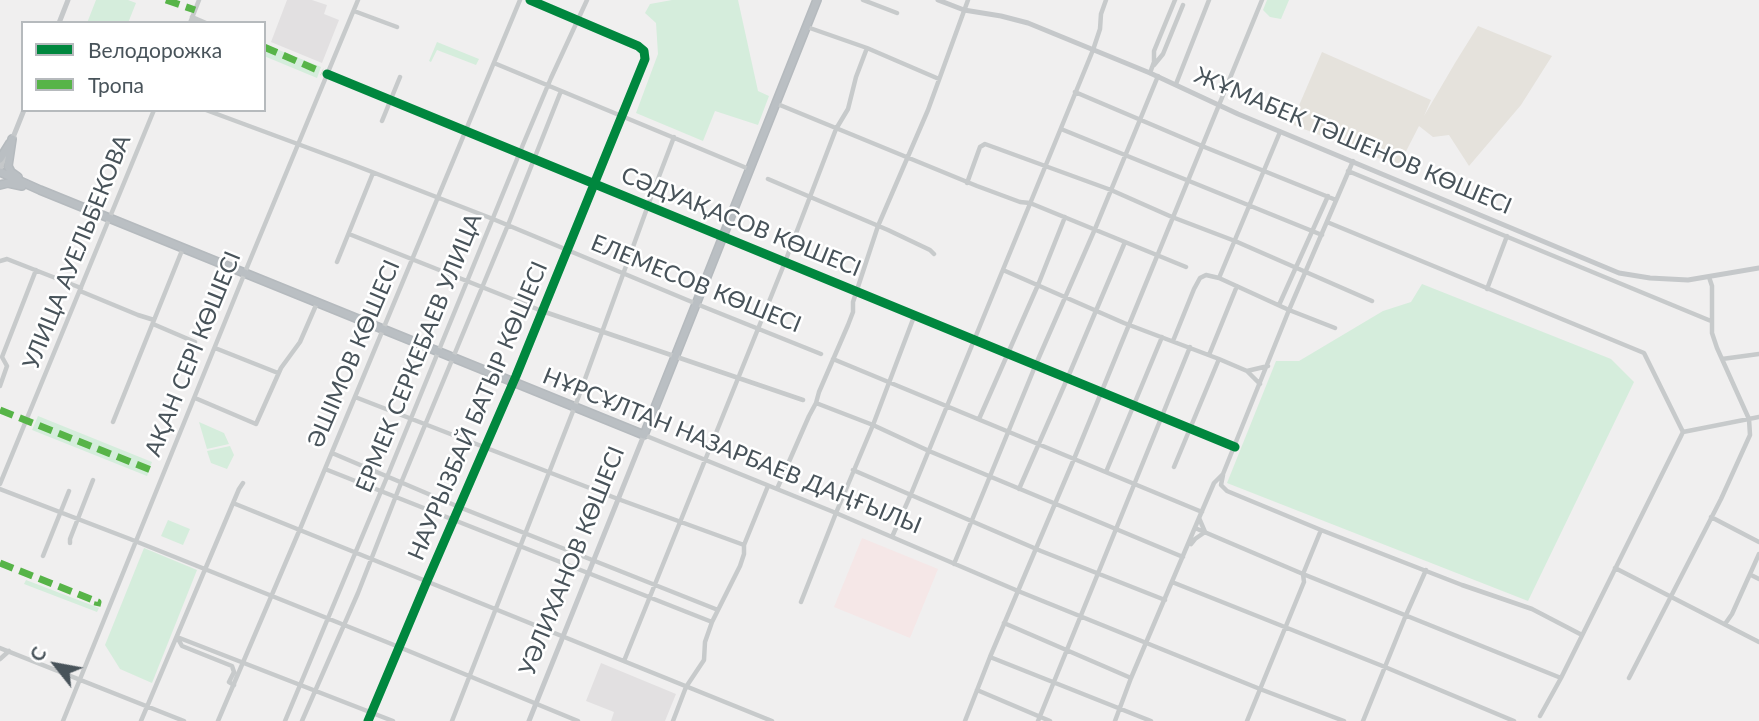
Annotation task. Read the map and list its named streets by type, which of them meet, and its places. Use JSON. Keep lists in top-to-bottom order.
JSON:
{
  "streets": {
    "highway": ["НҰРСҰЛТАН НАЗАРБАЕВ ДАҢҒЫЛЫ", "УӘЛИХАНОВ КӨШЕСІ"],
    "main road": ["ЖҰМАБЕК ТӘШЕНОВ КӨШЕСІ"],
    "street": [
      "СӘДУАҚАСОВ КӨШЕСІ",
      "УЛИЦА АУЕЛЬБЕКОВА",
      "ЕЛЕМЕСОВ КӨШЕСІ",
      "ЕРМЕК СЕРКЕБАЕВ УЛИЦА",
      "АҚАН СЕРІ КӨШЕСІ",
      "ӘШІМОВ КӨШЕСІ",
      "НАУРЫЗБАЙ БАТЫР КӨШЕСІ"
    ]
  },
  "crossings": [
    ["СӘДУАҚАСОВ КӨШЕСІ", "ЕРМЕК СЕРКЕБАЕВ УЛИЦА"],
    ["СӘДУАҚАСОВ КӨШЕСІ", "АҚАН СЕРІ КӨШЕСІ"],
    ["СӘДУАҚАСОВ КӨШЕСІ", "ӘШІМОВ КӨШЕСІ"],
    ["СӘДУАҚАСОВ КӨШЕСІ", "НАУРЫЗБАЙ БАТЫР КӨШЕСІ"],
    ["СӘДУАҚАСОВ КӨШЕСІ", "УӘЛИХАНОВ КӨШЕСІ"],
    ["УЛИЦА АУЕЛЬБЕКОВА", "НҰРСҰЛТАН НАЗАРБАЕВ ДАҢҒЫЛЫ"],
    ["ЕЛЕМЕСОВ КӨШЕСІ", "ЕРМЕК СЕРКЕБАЕВ УЛИЦА"],
    ["ЕЛЕМЕСОВ КӨШЕСІ", "АҚАН СЕРІ КӨШЕСІ"],
    ["ЕЛЕМЕСОВ КӨШЕСІ", "ӘШІМОВ КӨШЕСІ"],
    ["ЕЛЕМЕСОВ КӨШЕСІ", "НАУРЫЗБАЙ БАТЫР КӨШЕСІ"],
    ["ЕЛЕМЕСОВ КӨШЕСІ", "УӘЛИХАНОВ КӨШЕСІ"],
    ["ЕРМЕК СЕРКЕБАЕВ УЛИЦА", "НАУРЫЗБАЙ БАТЫР КӨШЕСІ"],
    ["ЕРМЕК СЕРКЕБАЕВ УЛИЦА", "НҰРСҰЛТАН НАЗАРБАЕВ ДАҢҒЫЛЫ"],
    ["АҚАН СЕРІ КӨШЕСІ", "НҰРСҰЛТАН НАЗАРБАЕВ ДАҢҒЫЛЫ"],
    ["ӘШІМОВ КӨШЕСІ", "НҰРСҰЛТАН НАЗАРБАЕВ ДАҢҒЫЛЫ"],
    ["НАУРЫЗБАЙ БАТЫР КӨШЕСІ", "НҰРСҰЛТАН НАЗАРБАЕВ ДАҢҒЫЛЫ"],
    ["НҰРСҰЛТАН НАЗАРБАЕВ ДАҢҒЫЛЫ", "УӘЛИХАНОВ КӨШЕСІ"]
  ],
  "legend": ["Велодорожка", "Тропа"],
  "north": "top left"
}
